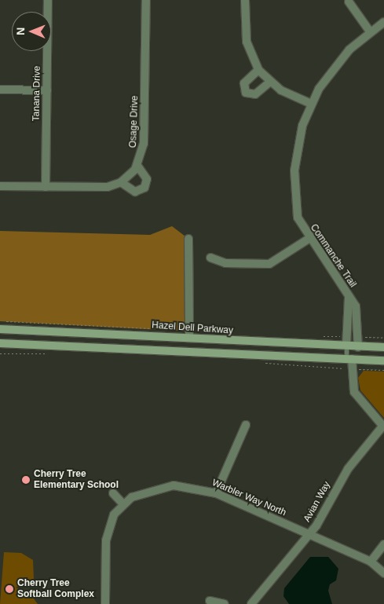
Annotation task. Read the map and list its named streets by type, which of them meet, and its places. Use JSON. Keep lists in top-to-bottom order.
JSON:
{
  "streets": {
    "main road": ["Hazel Dell Parkway"],
    "street": [
      "Tanana Drive",
      "Osage Drive",
      "Commanche Trail",
      "Warbler Way North",
      "Avian Way"
    ]
  },
  "crossings": [
    ["Commanche Trail", "Hazel Dell Parkway"],
    ["Warbler Way North", "Avian Way"]
  ],
  "places": ["Cherry Tree Elementary School", "Cherry Tree Softball Complex"],
  "north": "left"
}
